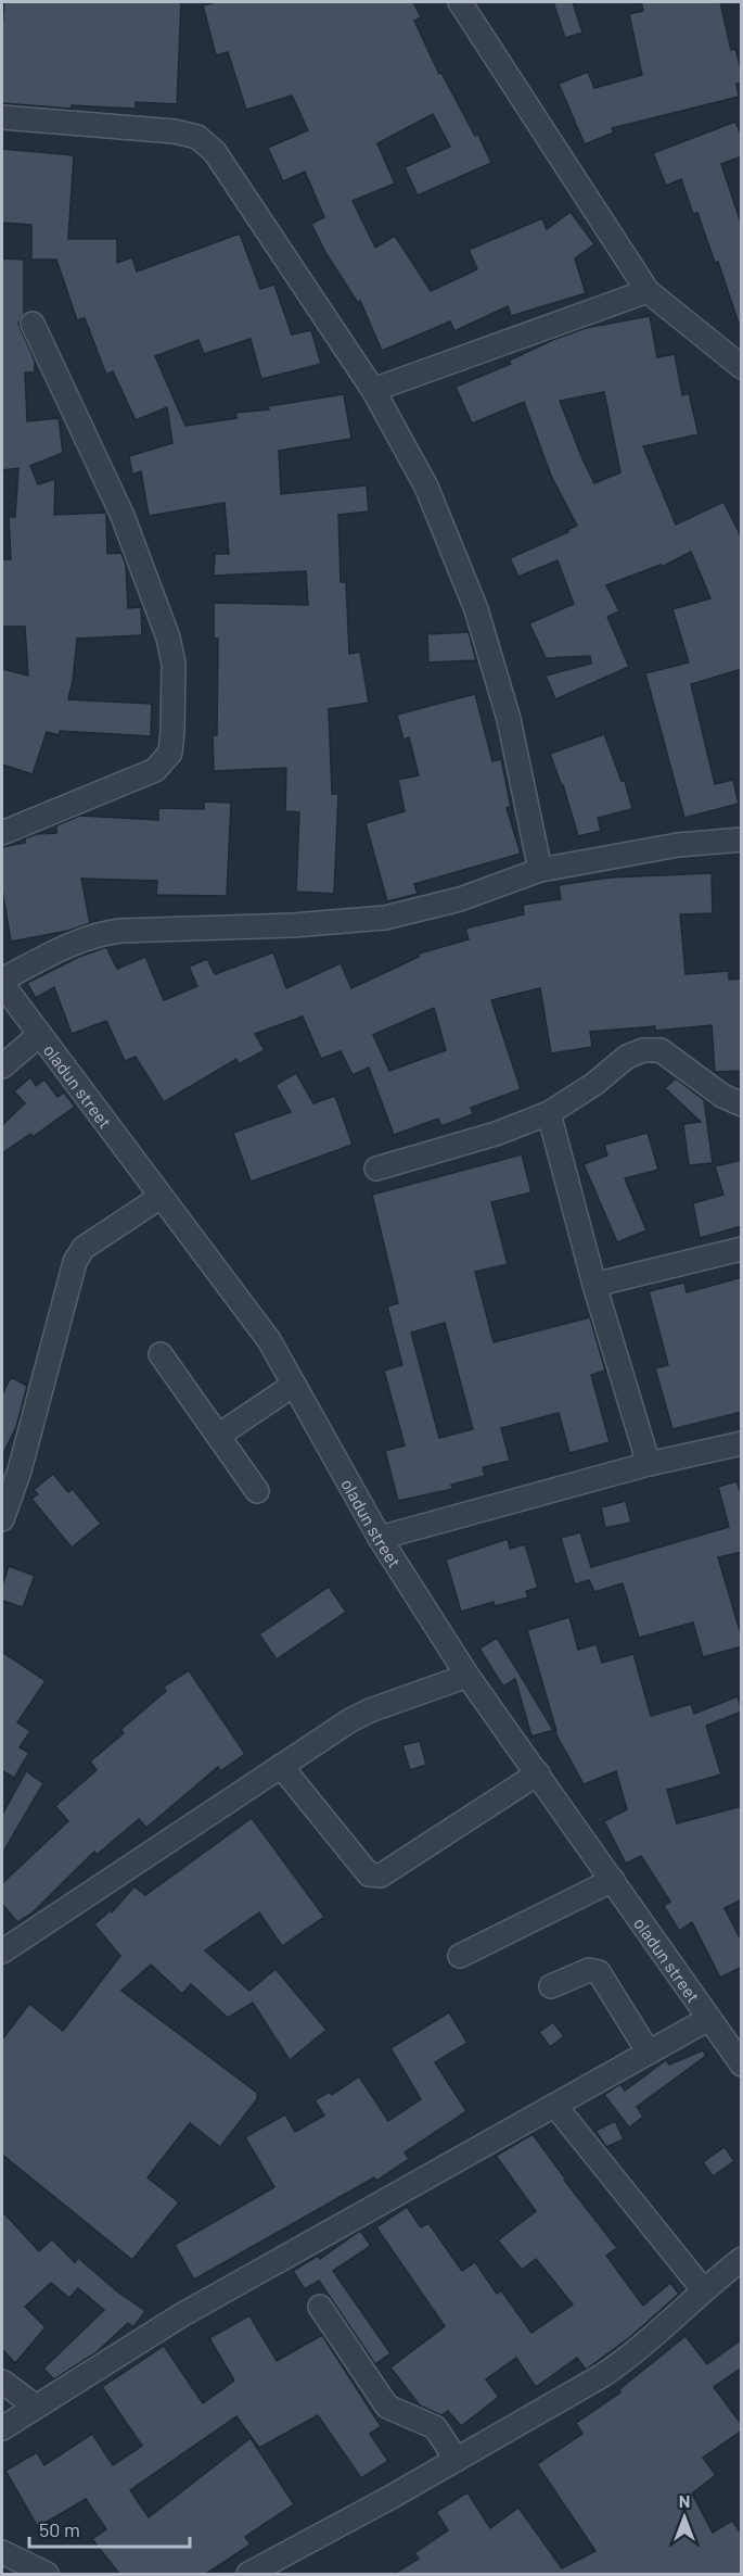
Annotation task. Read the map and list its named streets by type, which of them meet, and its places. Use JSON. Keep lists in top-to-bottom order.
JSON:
{
  "streets": {
    "street": ["oladun street"]
  },
  "scale_bar": "50 m",
  "north": "top"
}
